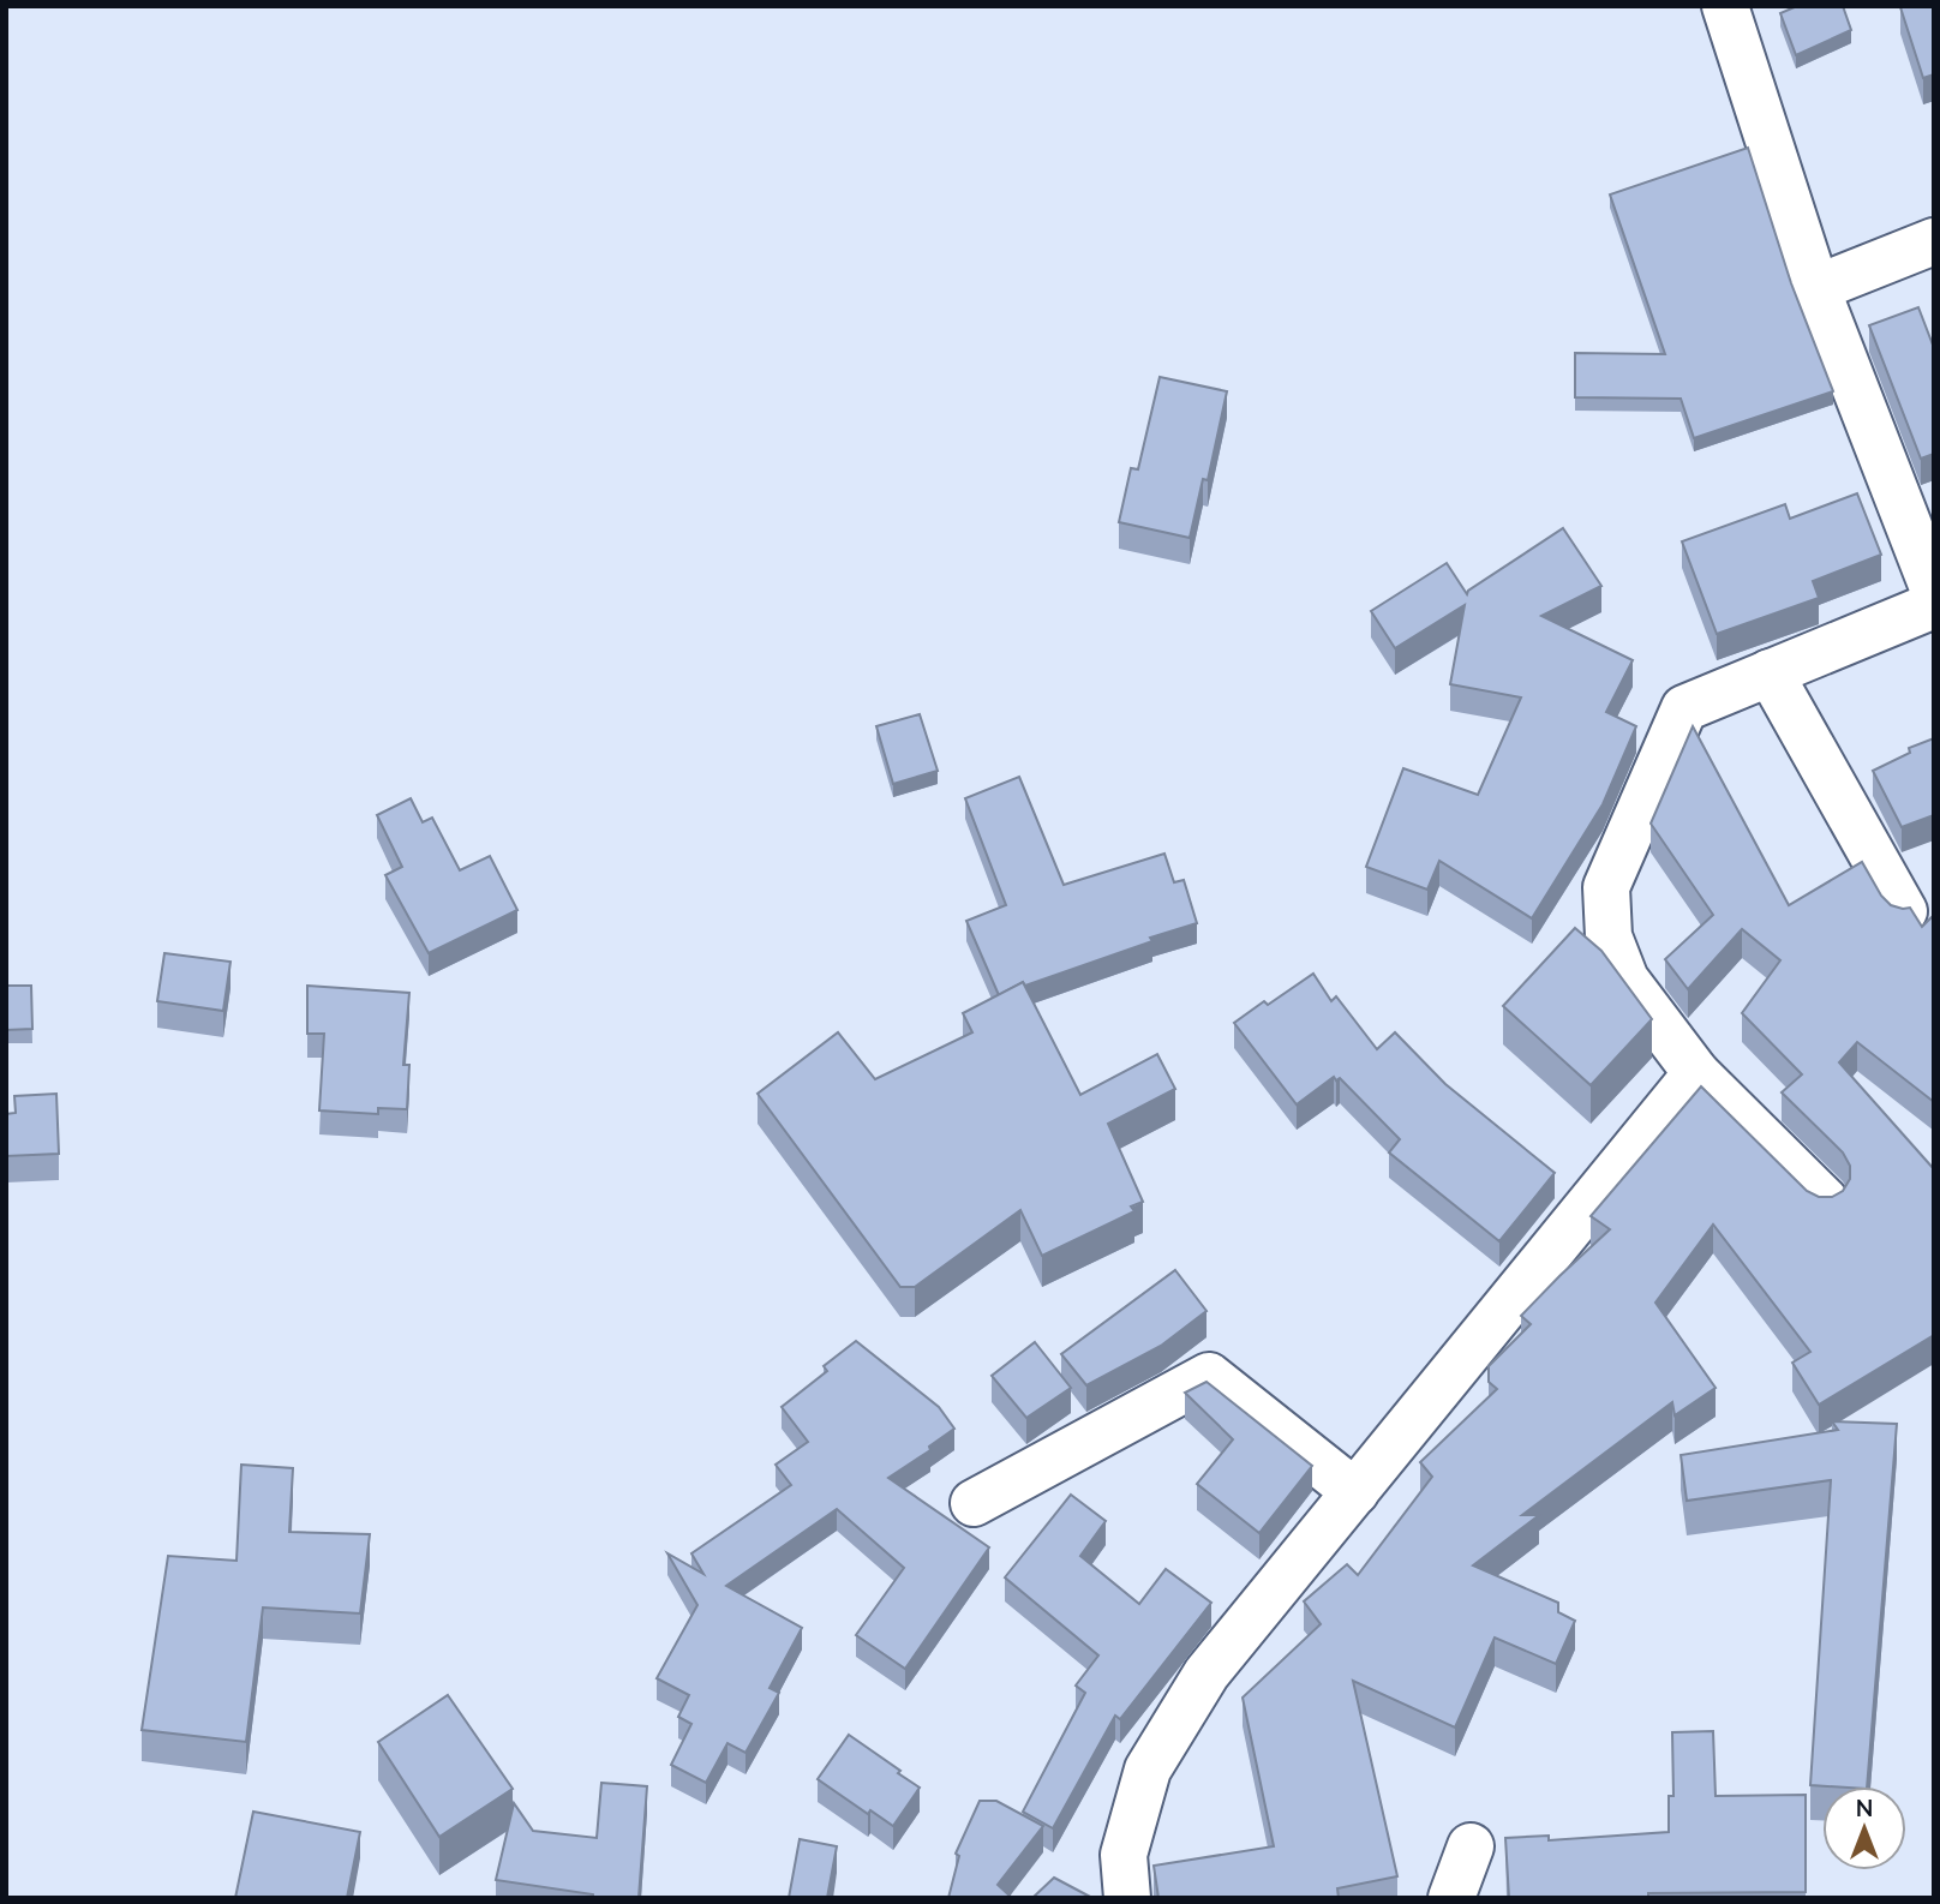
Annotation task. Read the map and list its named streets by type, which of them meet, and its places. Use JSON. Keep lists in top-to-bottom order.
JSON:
{
  "north": "top"
}
